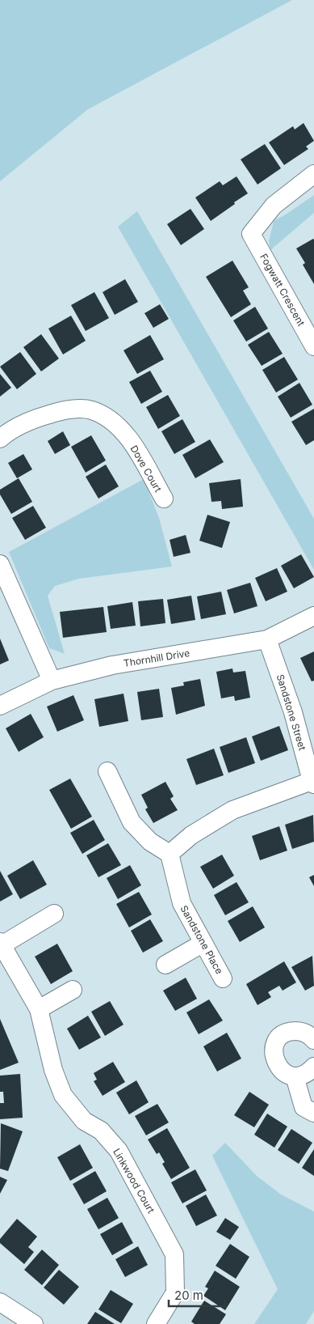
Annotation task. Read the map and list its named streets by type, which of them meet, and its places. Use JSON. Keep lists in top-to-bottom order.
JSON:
{
  "streets": {
    "street": [
      "Fogwatt Crescent",
      "Dove Court",
      "Thornhill Drive",
      "Sandstone Street",
      "Sandstone Place",
      "Linkwood Court"
    ]
  },
  "crossings": [
    ["Thornhill Drive", "Sandstone Street"]
  ],
  "scale_bar": "20 m"
}
